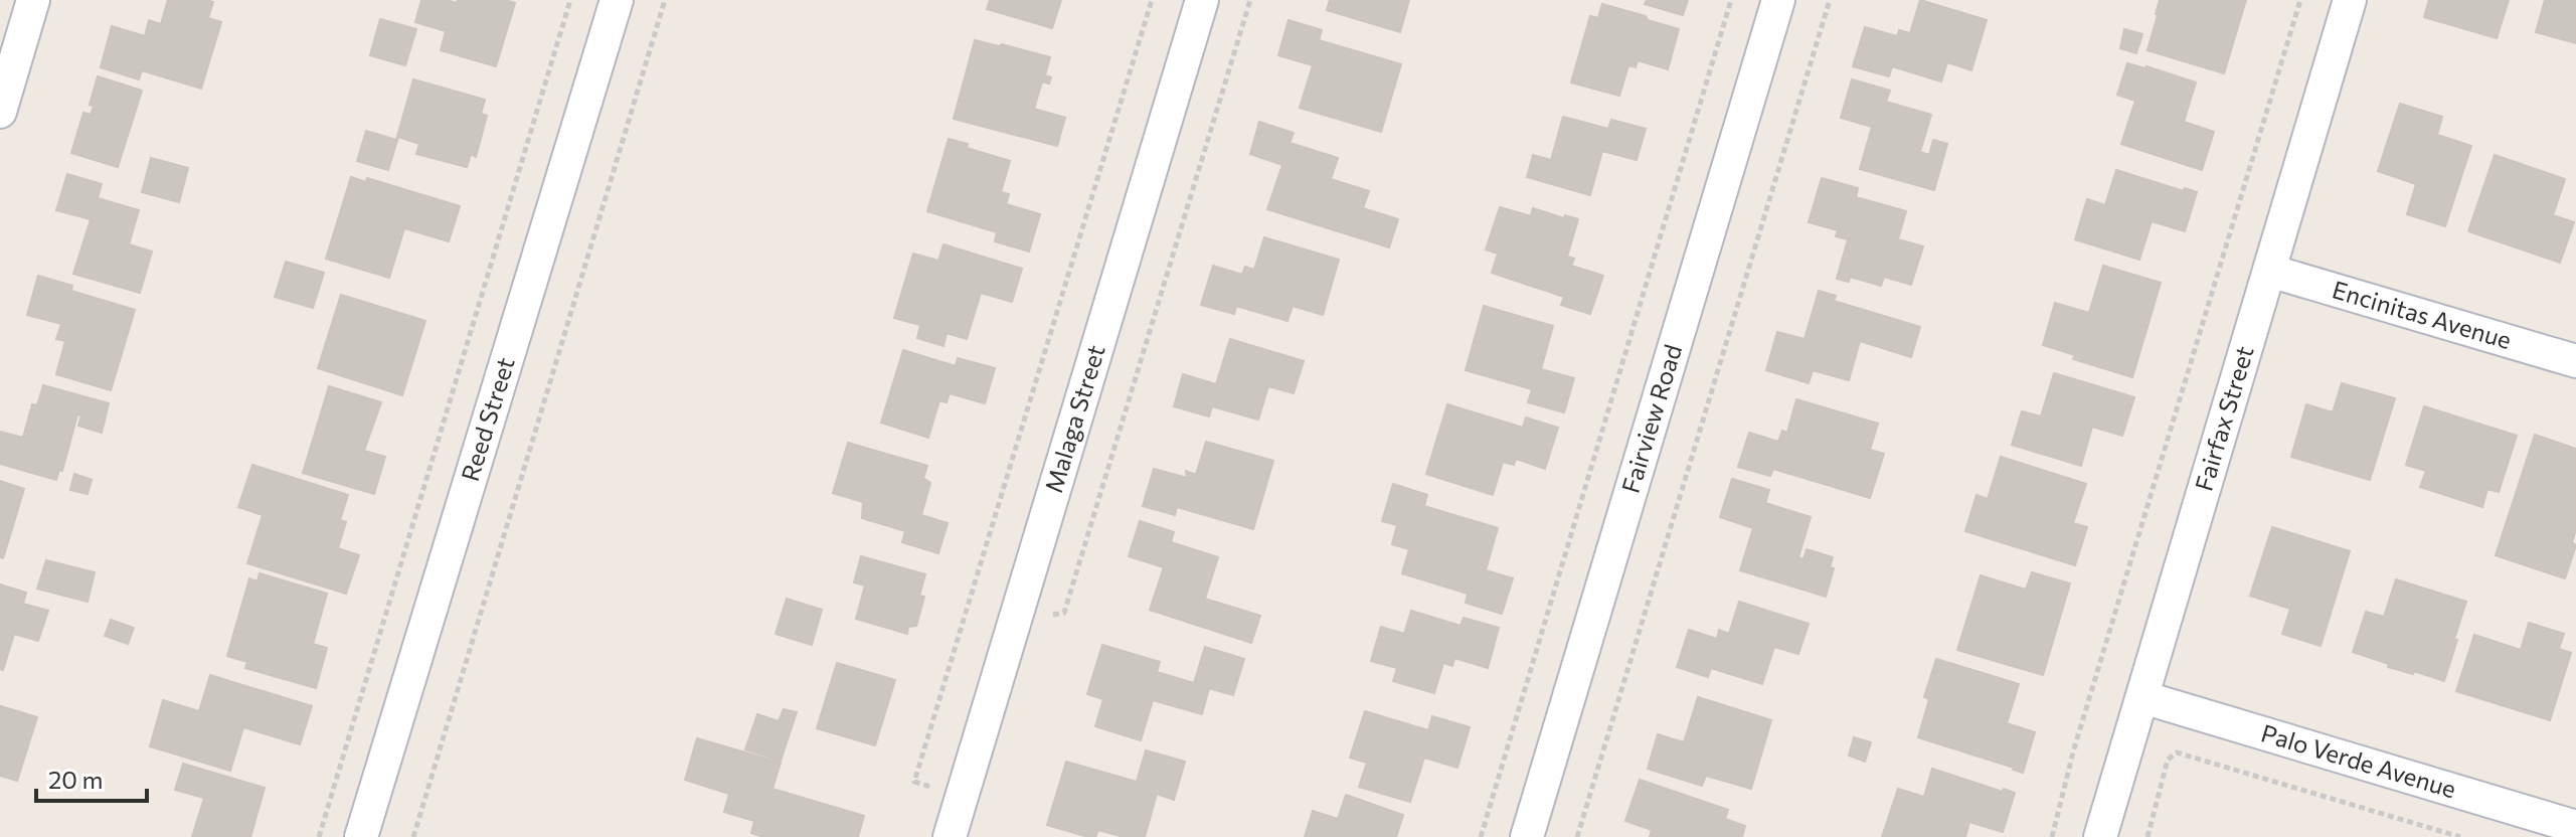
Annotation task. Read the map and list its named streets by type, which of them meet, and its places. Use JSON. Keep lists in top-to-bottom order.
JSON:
{
  "streets": {
    "street": [
      "Encinitas Avenue",
      "Reed Street",
      "Malaga Street",
      "Fairview Road",
      "Fairfax Street",
      "Palo Verde Avenue"
    ]
  },
  "crossings": [
    ["Encinitas Avenue", "Fairfax Street"],
    ["Fairfax Street", "Palo Verde Avenue"]
  ],
  "scale_bar": "20 m"
}
